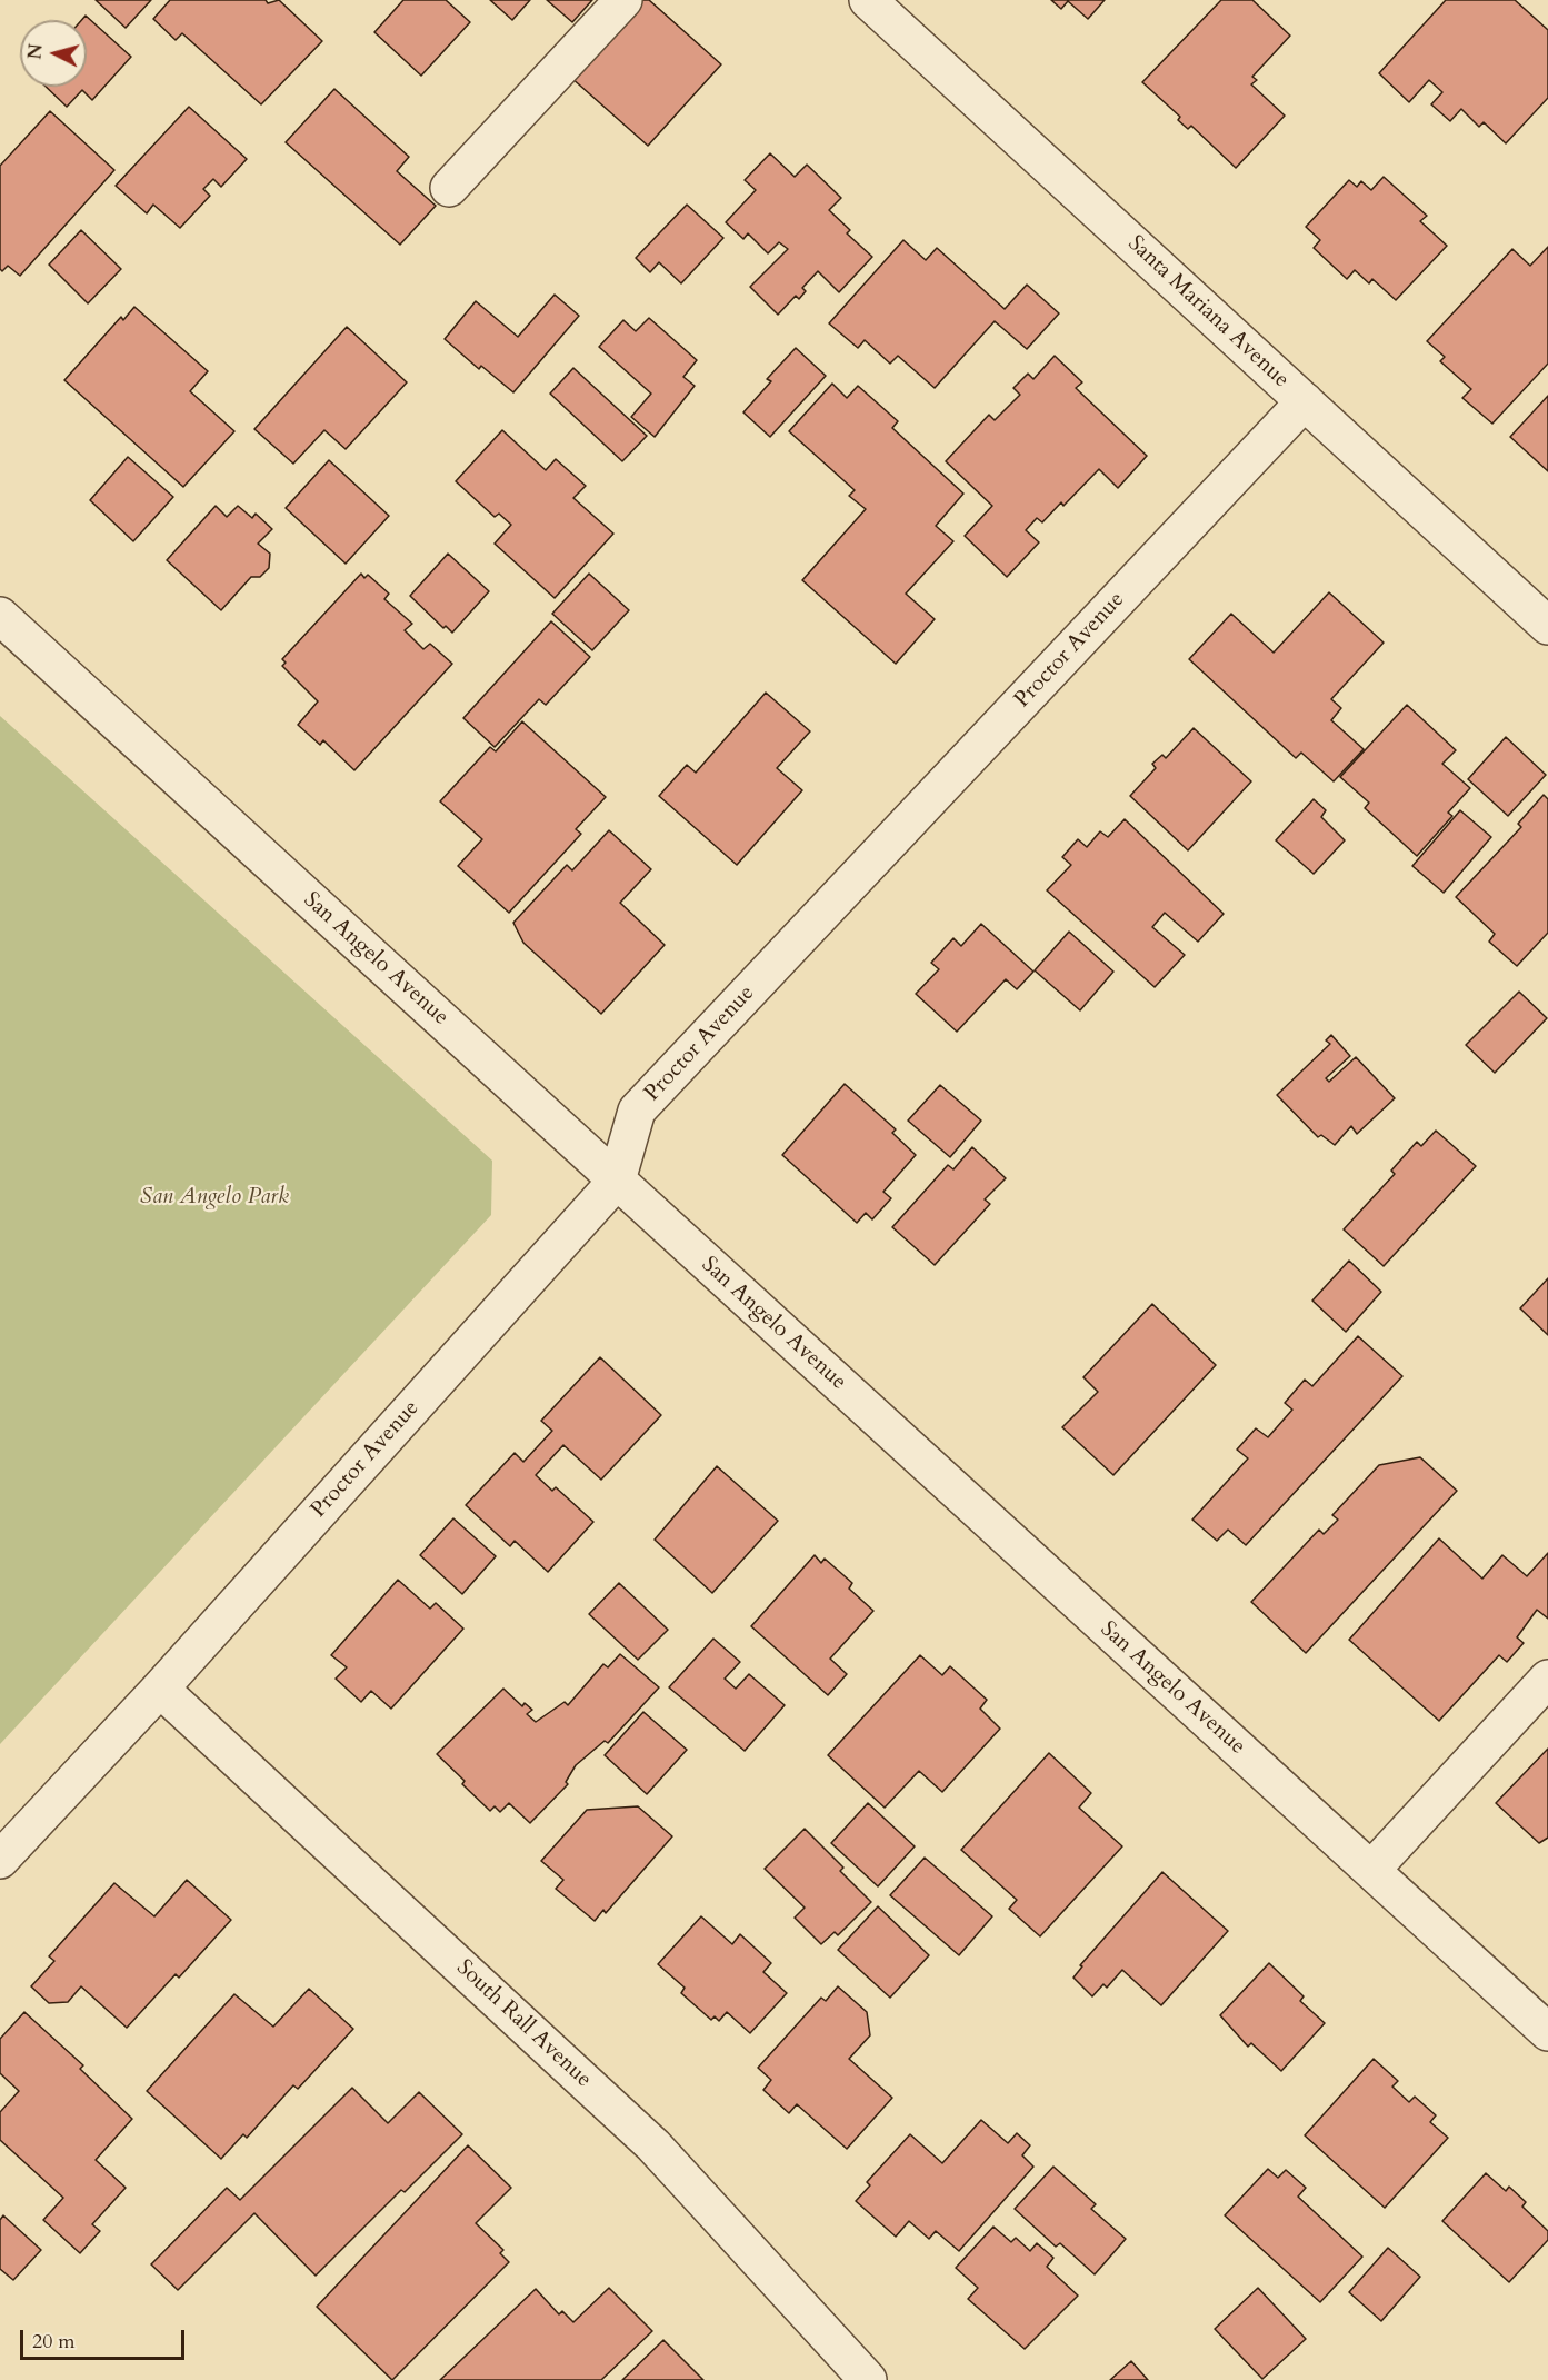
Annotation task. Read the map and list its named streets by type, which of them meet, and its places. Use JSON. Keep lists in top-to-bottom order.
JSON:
{
  "streets": {
    "street": [
      "Santa Mariana Avenue",
      "Proctor Avenue",
      "San Angelo Avenue",
      "South Rall Avenue"
    ]
  },
  "crossings": [
    ["Santa Mariana Avenue", "Proctor Avenue"],
    ["Proctor Avenue", "San Angelo Avenue"],
    ["Proctor Avenue", "South Rall Avenue"]
  ],
  "parks": ["San Angelo Park"],
  "scale_bar": "20 m",
  "north": "left"
}
